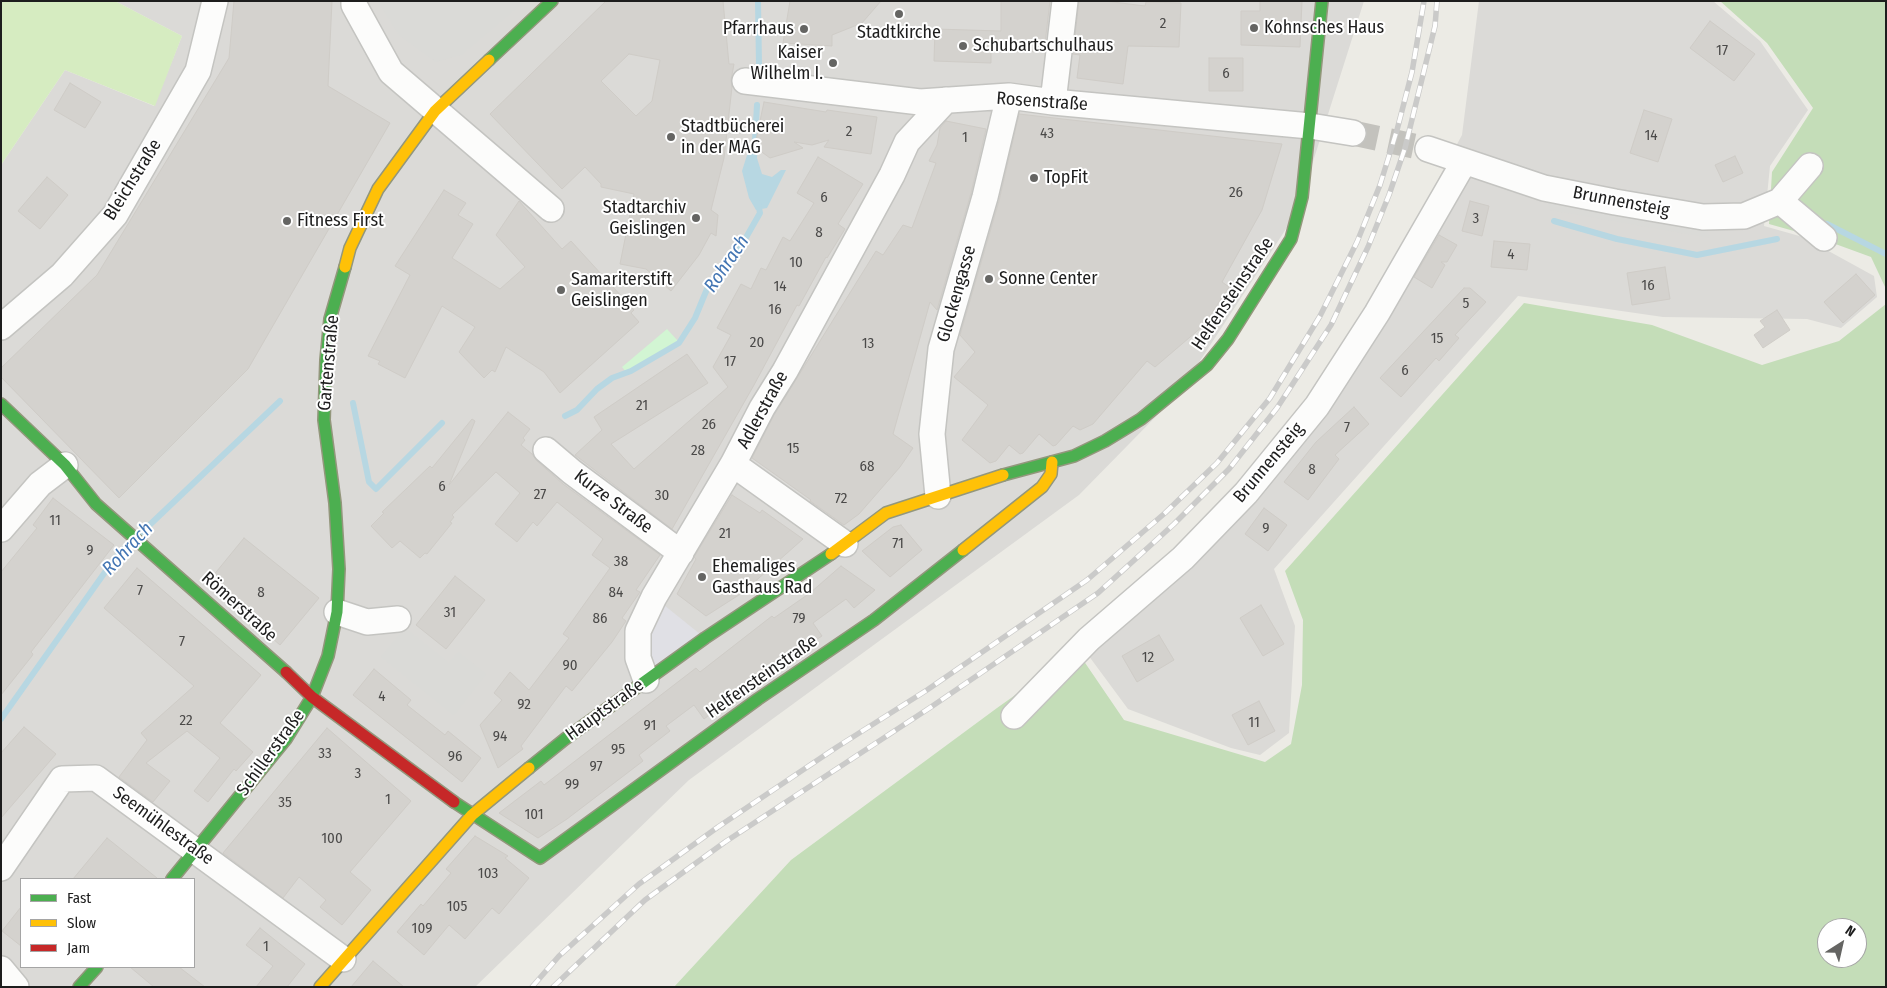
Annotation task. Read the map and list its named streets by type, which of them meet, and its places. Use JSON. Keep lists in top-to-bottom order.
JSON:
{
  "streets": {
    "street": [
      "Rosenstraße",
      "Bleichstraße",
      "Brunnensteig",
      "Glockengasse",
      "Helfensteinstraße",
      "Gartenstraße",
      "Adlerstraße",
      "Kurze Straße",
      "Römerstraße",
      "Hauptstraße",
      "Schillerstraße",
      "Seemühlestraße"
    ]
  },
  "crossings": [
    ["Rosenstraße", "Glockengasse"],
    ["Rosenstraße", "Helfensteinstraße"],
    ["Rosenstraße", "Adlerstraße"],
    ["Glockengasse", "Helfensteinstraße"],
    ["Glockengasse", "Hauptstraße"],
    ["Helfensteinstraße", "Römerstraße"],
    ["Helfensteinstraße", "Hauptstraße"],
    ["Gartenstraße", "Schillerstraße"],
    ["Adlerstraße", "Kurze Straße"],
    ["Adlerstraße", "Hauptstraße"],
    ["Römerstraße", "Hauptstraße"],
    ["Römerstraße", "Schillerstraße"],
    ["Hauptstraße", "Seemühlestraße"],
    ["Schillerstraße", "Seemühlestraße"]
  ],
  "water": ["Rohrach"],
  "places": [
    "Stadtkirche",
    "Kohnsches Haus",
    "Pfarrhaus",
    "Schubartschulhaus",
    "Kaiser Wilhelm I.",
    "Stadtbücherei in der MAG",
    "TopFit",
    "Stadtarchiv Geislingen",
    "Fitness First",
    "Sonne Center",
    "Samariterstift Geislingen",
    "Ehemaliges Gasthaus Rad"
  ],
  "house_numbers": [
    "2",
    "17",
    "6",
    "2",
    "43",
    "14",
    "1",
    "26",
    "6",
    "3",
    "8",
    "4",
    "10",
    "16",
    "14",
    "5",
    "16",
    "15",
    "20",
    "13",
    "17",
    "6",
    "21",
    "26",
    "7",
    "15",
    "28",
    "68",
    "8",
    "6",
    "27",
    "30",
    "72",
    "11",
    "9",
    "21",
    "71",
    "9",
    "38",
    "7",
    "8",
    "84",
    "31",
    "86",
    "79",
    "7",
    "12",
    "90",
    "4",
    "92",
    "22",
    "11",
    "91",
    "94",
    "95",
    "33",
    "96",
    "97",
    "3",
    "99",
    "1",
    "35",
    "101",
    "100",
    "103",
    "105",
    "109",
    "1"
  ],
  "legend": ["Fast", "Slow", "Jam"],
  "north": "top right"
}
